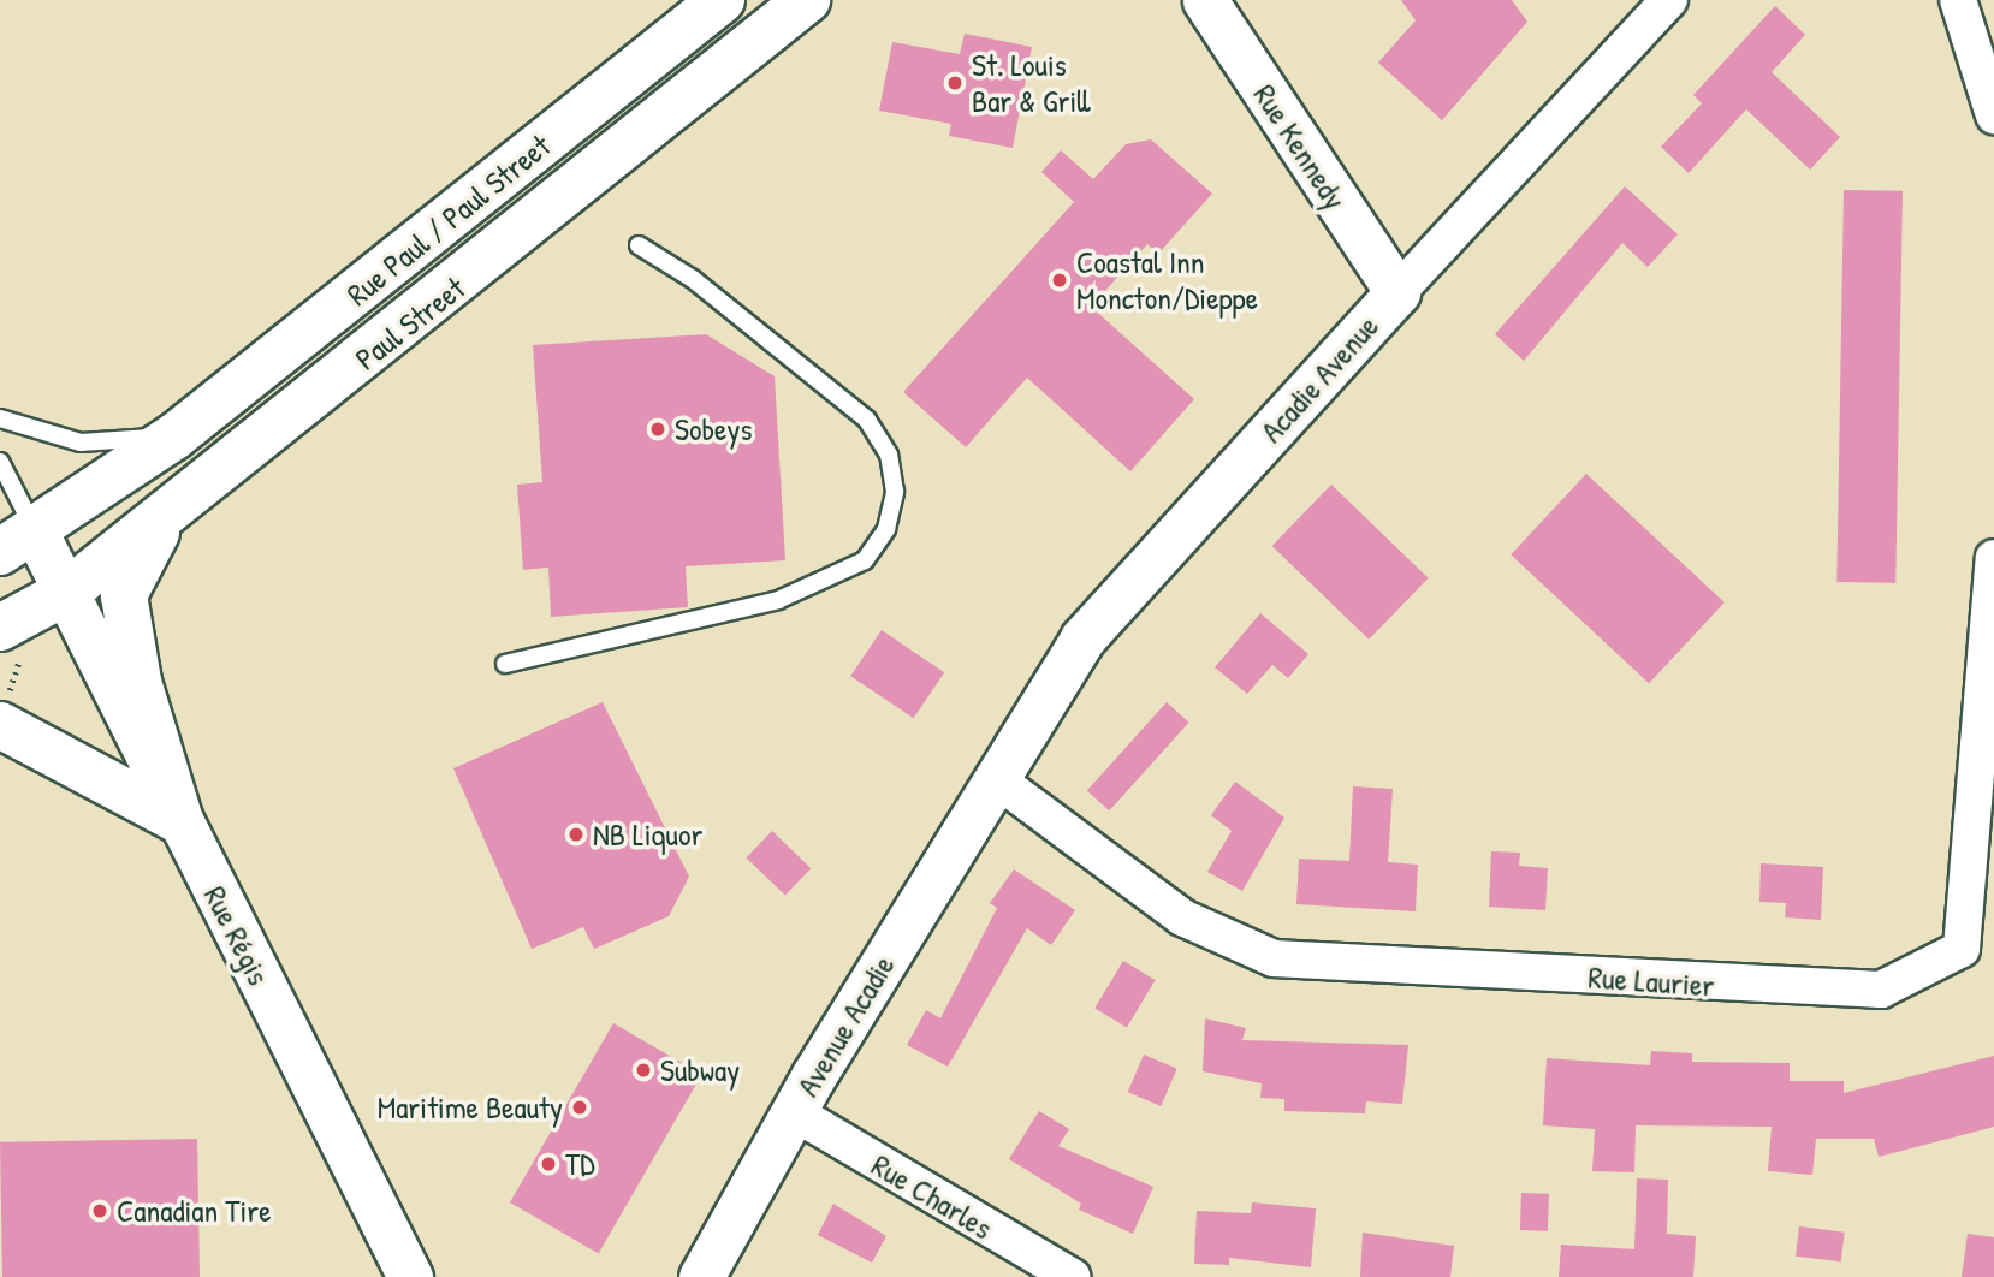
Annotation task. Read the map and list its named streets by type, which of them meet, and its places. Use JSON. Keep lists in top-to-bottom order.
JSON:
{
  "streets": {
    "main road": ["Rue Paul / Paul Street", "Paul Street"],
    "street": [
      "Rue Kennedy",
      "Acadie Avenue",
      "Rue Régis",
      "Rue Laurier",
      "Avenue Acadie",
      "Rue Charles"
    ]
  },
  "crossings": [
    ["Rue Kennedy", "Acadie Avenue"],
    ["Paul Street", "Rue Régis"],
    ["Acadie Avenue", "Rue Laurier"],
    ["Acadie Avenue", "Avenue Acadie"],
    ["Rue Laurier", "Avenue Acadie"],
    ["Avenue Acadie", "Rue Charles"]
  ],
  "places": [
    "St. Louis Bar & Grill",
    "Coastal Inn Moncton/Dieppe",
    "Sobeys",
    "NB Liquor",
    "Subway",
    "Maritime Beauty",
    "TD",
    "Canadian Tire"
  ]
}
